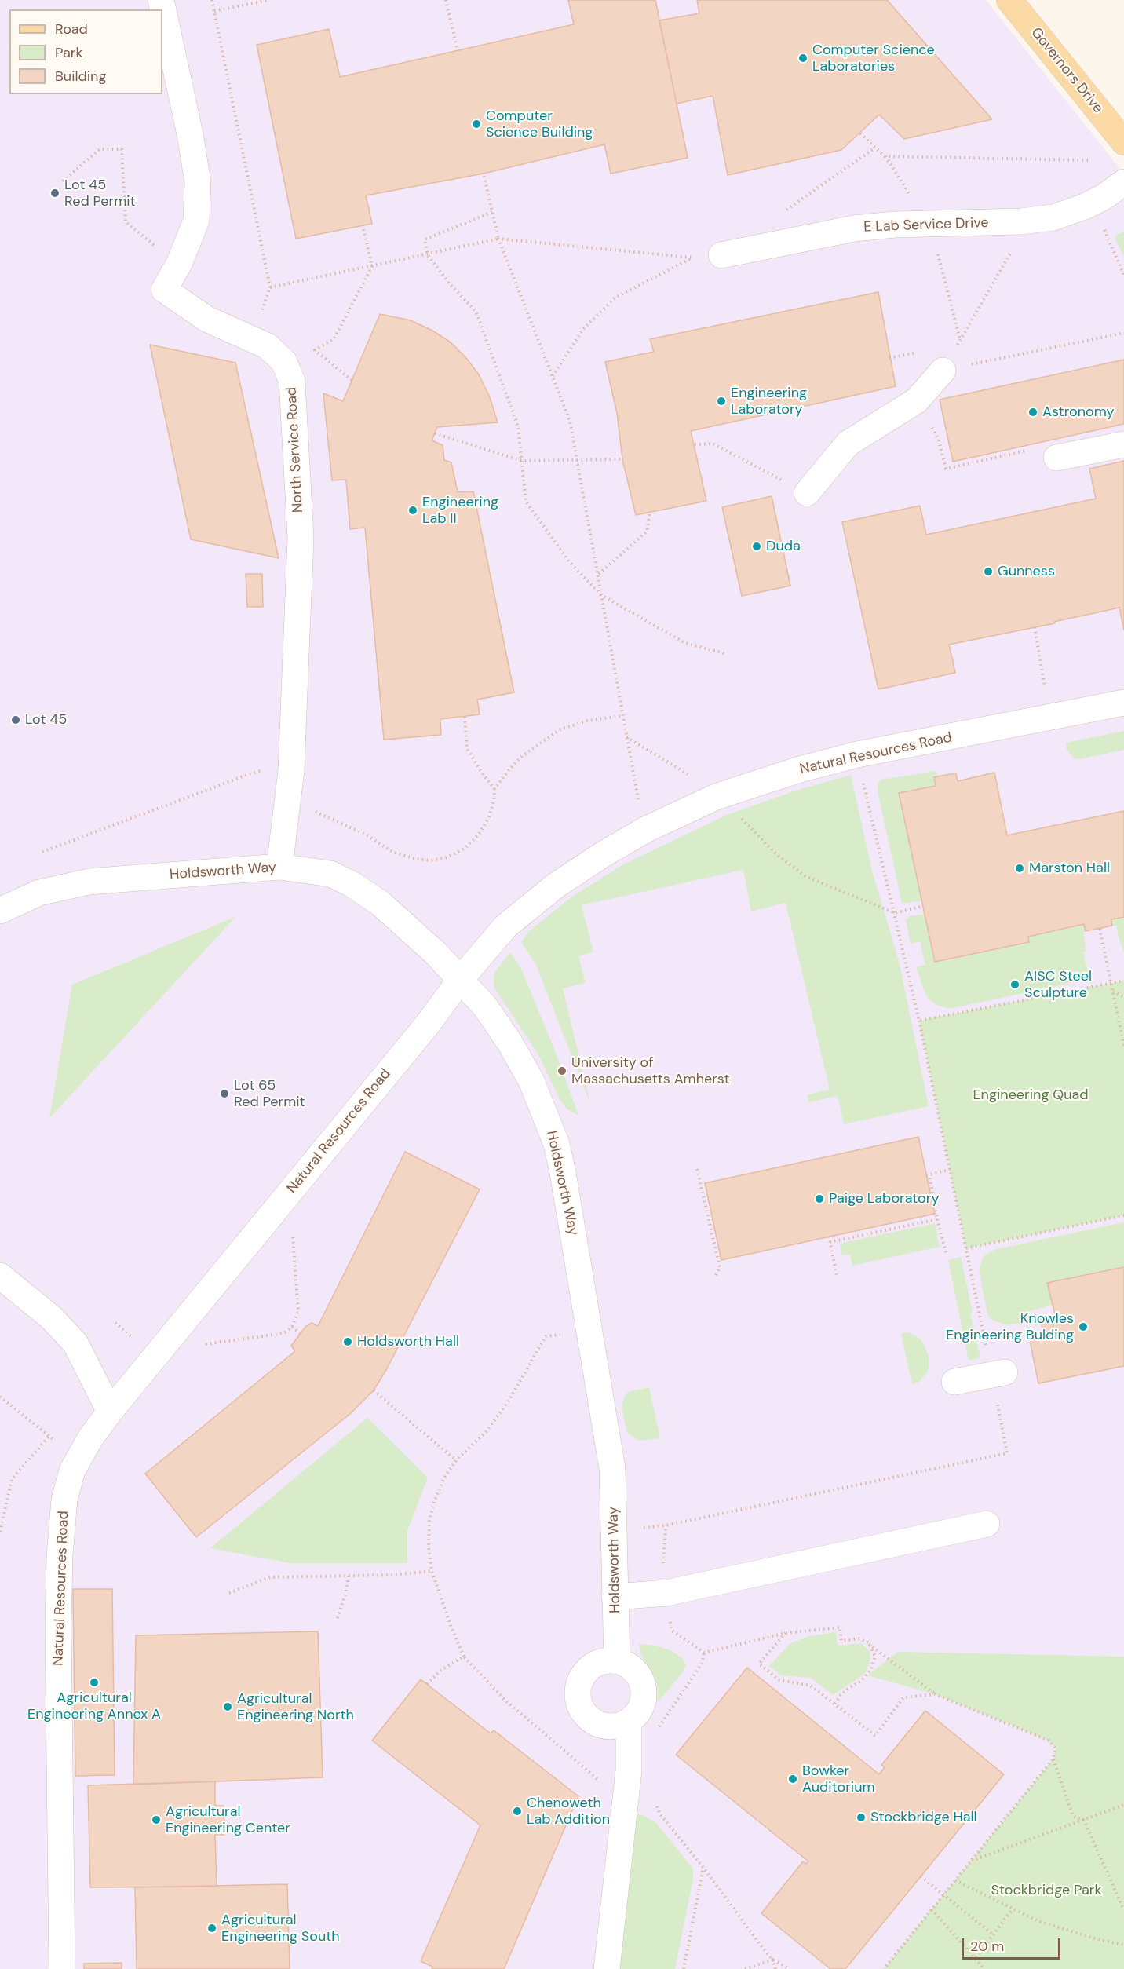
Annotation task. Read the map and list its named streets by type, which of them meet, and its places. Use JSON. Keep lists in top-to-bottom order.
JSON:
{
  "streets": {
    "main road": ["Governors Drive"],
    "street": [
      "E Lab Service Drive",
      "North Service Road",
      "Natural Resources Road",
      "Holdsworth Way"
    ]
  },
  "crossings": [
    ["North Service Road", "Holdsworth Way"],
    ["Natural Resources Road", "Holdsworth Way"]
  ],
  "parks": ["Engineering Quad", "Stockbridge Park"],
  "places": [
    "Computer Science Laboratories",
    "Computer Science Building",
    "Lot 45 Red Permit",
    "Engineering Laboratory",
    "Astronomy",
    "Engineering Lab II",
    "Duda",
    "Gunness",
    "Lot 45",
    "Marston Hall",
    "AISC Steel Sculpture",
    "University of Massachusetts Amherst",
    "Lot 65 Red Permit",
    "Paige Laboratory",
    "Knowles Engineering Bulding",
    "Holdsworth Hall",
    "Agricultural Engineering Annex A",
    "Agricultural Engineering North",
    "Bowker Auditorium",
    "Chenoweth Lab Addition",
    "Stockbridge Hall",
    "Agricultural Engineering Center",
    "Agricultural Engineering South"
  ],
  "legend": ["Road", "Park", "Building"],
  "scale_bar": "20 m"
}
